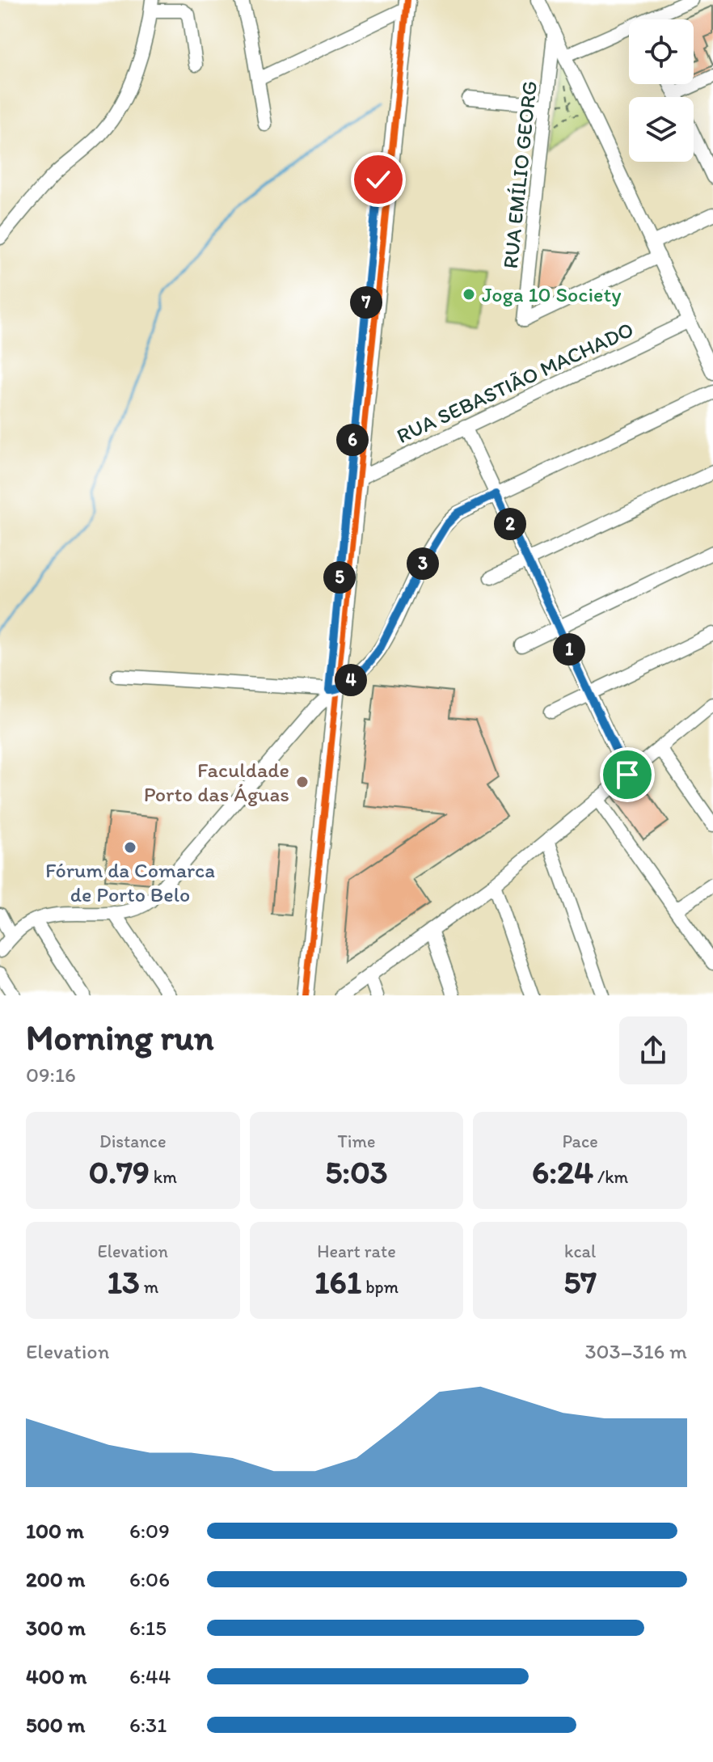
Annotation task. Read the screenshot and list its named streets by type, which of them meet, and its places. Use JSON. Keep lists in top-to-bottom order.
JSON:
{
  "streets": {
    "street": ["RUA EMÍLIO GEORG", "RUA SEBASTIÃO MACHADO"]
  },
  "places": ["Joga 10 Society", "Faculdade Porto das Águas", "Fórum da Comarca de Porto Belo"],
  "page": {
    "pins": [
      "7",
      "6",
      "2",
      "3",
      "5",
      "1",
      "4"
    ],
    "heading": ["Morning run", "09:16"],
    "stats": [
      ["Distance", "0.79 km"],
      ["Time", "5:03"],
      ["Pace", "6:24 /km"],
      ["Elevation", "13 m"],
      ["Heart rate", "161 bpm"],
      ["kcal", "57"]
    ],
    "chart": ["Elevation", "303–316 m"],
    "list": [
      {
        "name": "100 m",
        "note": "6:09"
      },
      {
        "name": "200 m",
        "note": "6:06"
      },
      {
        "name": "300 m",
        "note": "6:15"
      },
      {
        "name": "400 m",
        "note": "6:44"
      },
      {
        "name": "500 m",
        "note": "6:31"
      }
    ]
  }
}
